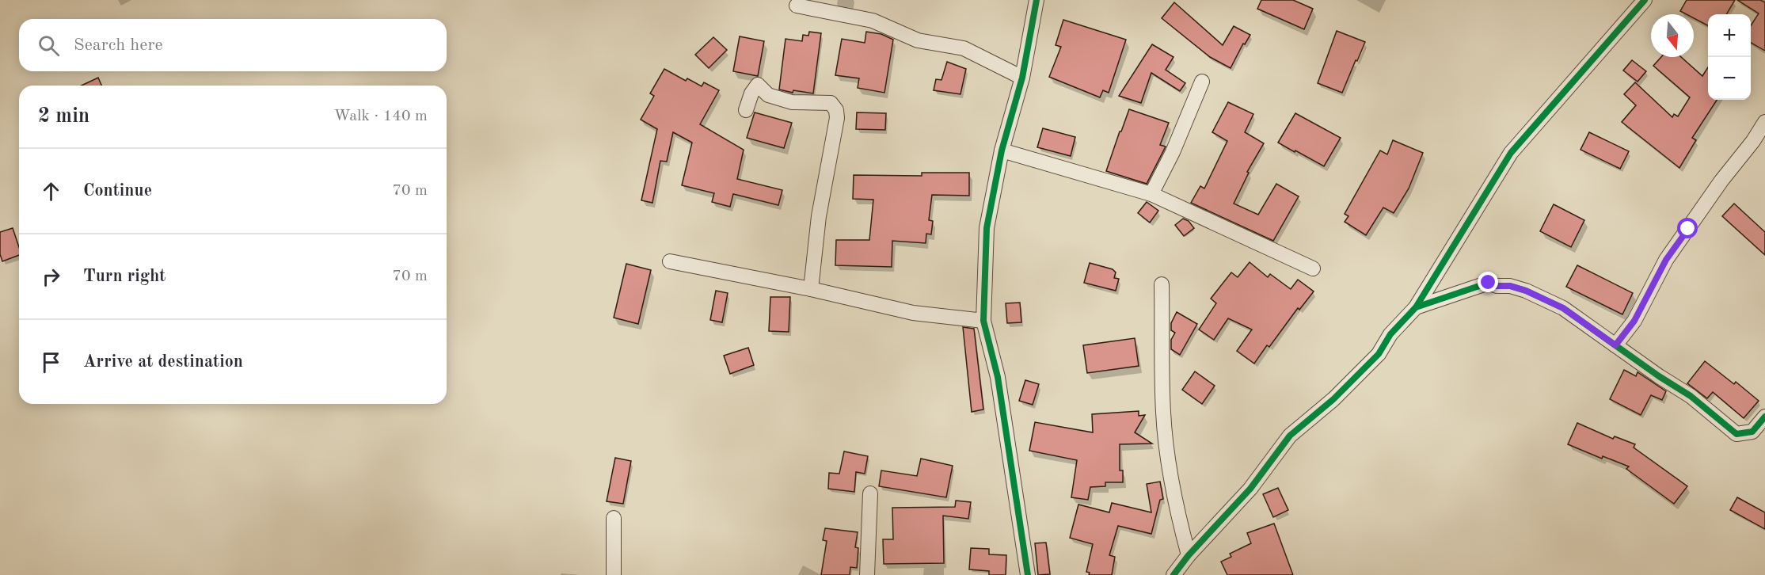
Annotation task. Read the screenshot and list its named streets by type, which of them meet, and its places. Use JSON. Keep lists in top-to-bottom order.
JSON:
{
  "north": "bottom",
  "page": {
    "map_buttons": ["+", "−"],
    "search": "Search here",
    "heading": ["2 min", "Walk · 140 m"],
    "list": [
      ["Continue", "70 m"],
      ["Turn right", "70 m"],
      "Arrive at destination"
    ]
  }
}
